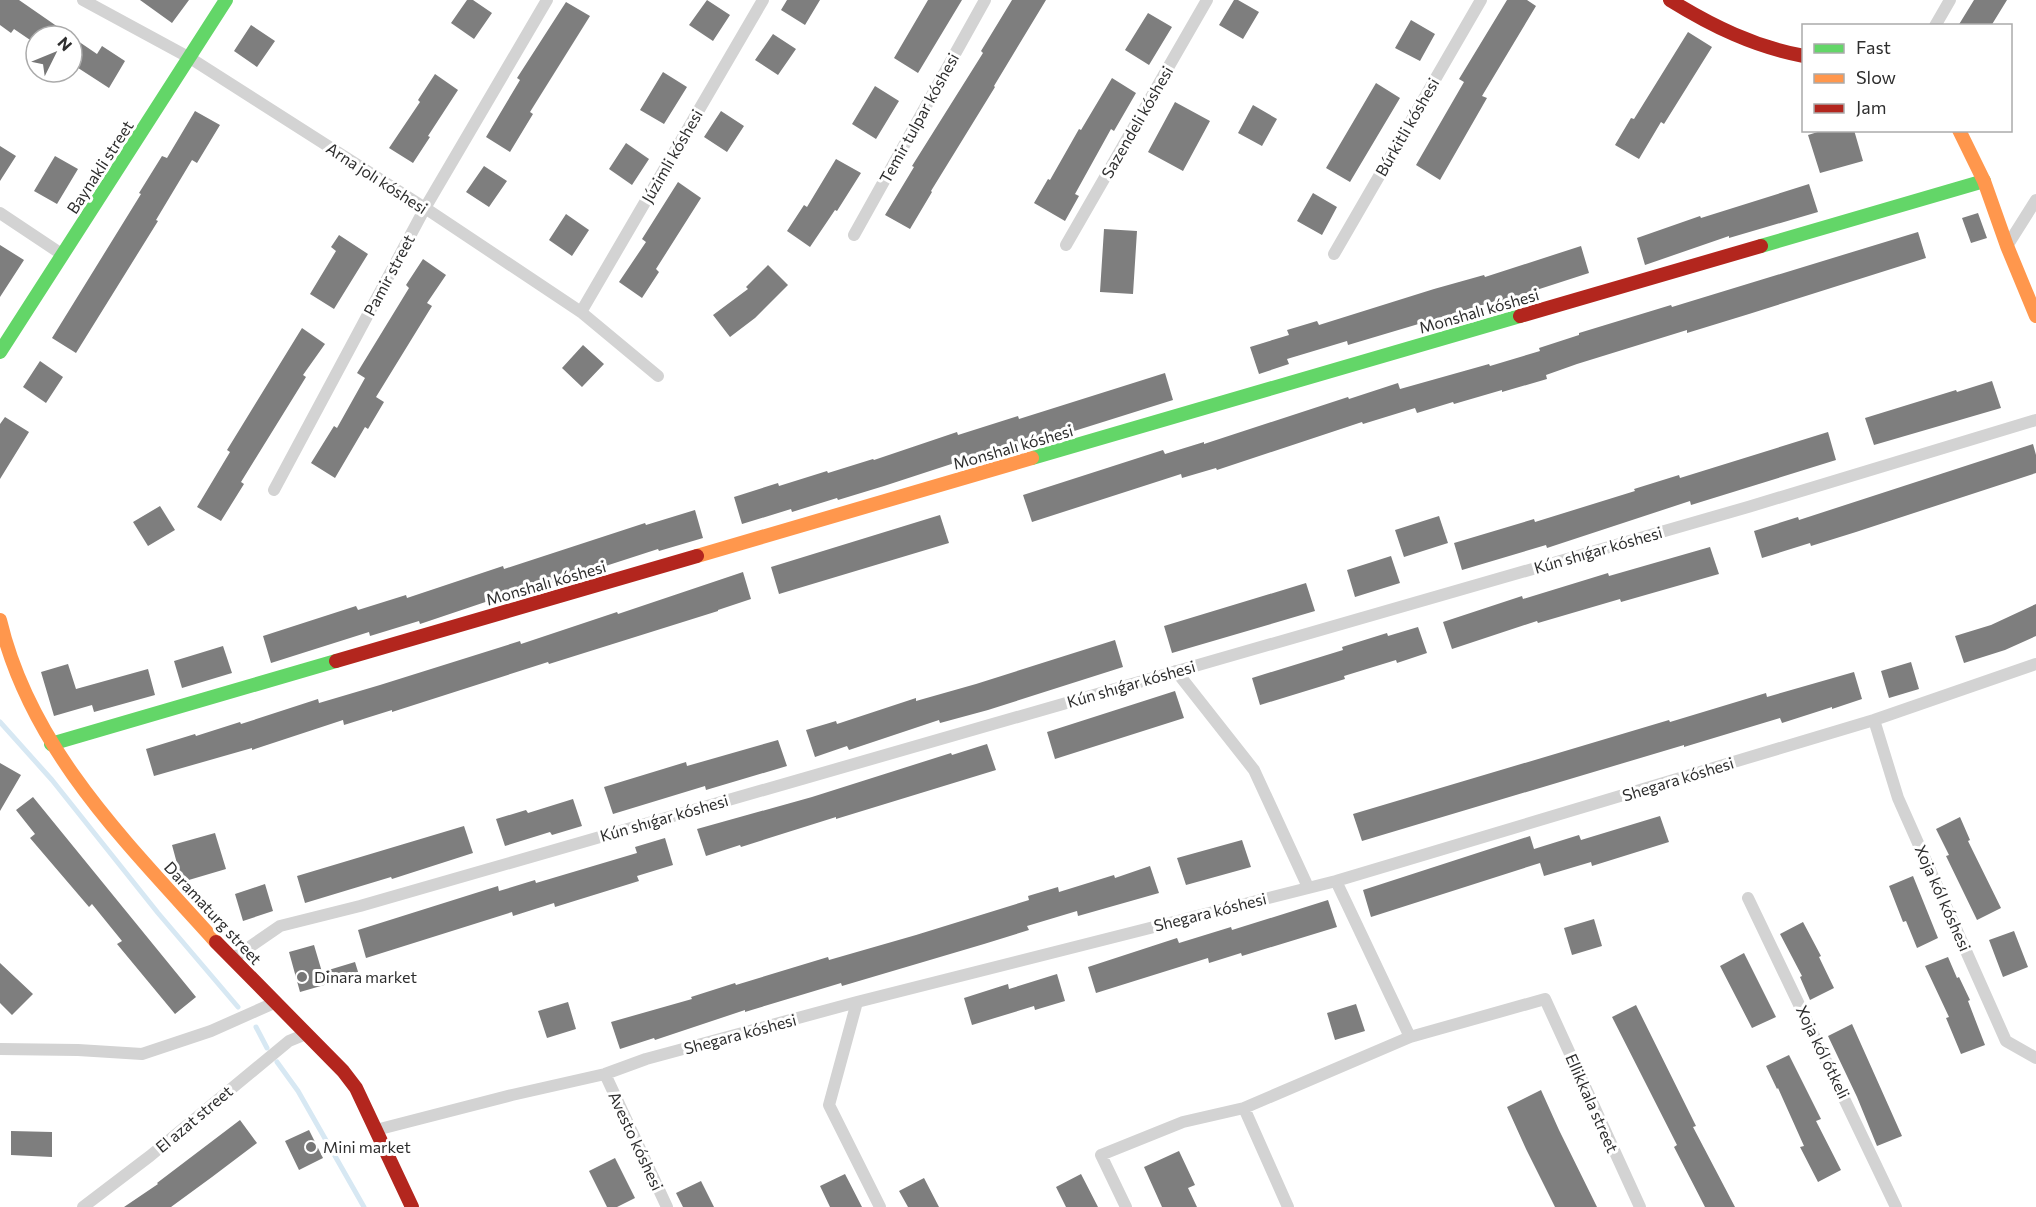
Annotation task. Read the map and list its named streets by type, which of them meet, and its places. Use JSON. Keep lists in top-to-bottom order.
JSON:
{
  "streets": {
    "street": [
      "Temir tulpar kóshesi",
      "Sazendeli kóshesi",
      "Búrkitli kóshesi",
      "Júzimli kóshesi",
      "Baynakli street",
      "Arna jolı kóshesi",
      "Pamir street",
      "Monshalı kóshesi",
      "Kún shıǵar kóshesi",
      "Shegara kóshesi",
      "Xoja kól kóshesi",
      "Daramaturg street",
      "Xoja kól ótkeli",
      "Ellikkala street",
      "El azat street",
      "Avesto kóshesi"
    ]
  },
  "crossings": [
    ["Júzimli kóshesi", "Arna jolı kóshesi"],
    ["Baynakli street", "Arna jolı kóshesi"],
    ["Arna jolı kóshesi", "Pamir street"],
    ["Monshalı kóshesi", "Daramaturg street"],
    ["Kún shıǵar kóshesi", "Daramaturg street"],
    ["Shegara kóshesi", "Xoja kól kóshesi"],
    ["Shegara kóshesi", "Daramaturg street"],
    ["Shegara kóshesi", "Avesto kóshesi"],
    ["Daramaturg street", "El azat street"]
  ],
  "places": ["Dinara market", "Mini market"],
  "legend": ["Fast", "Slow", "Jam"],
  "north": "top right"
}
